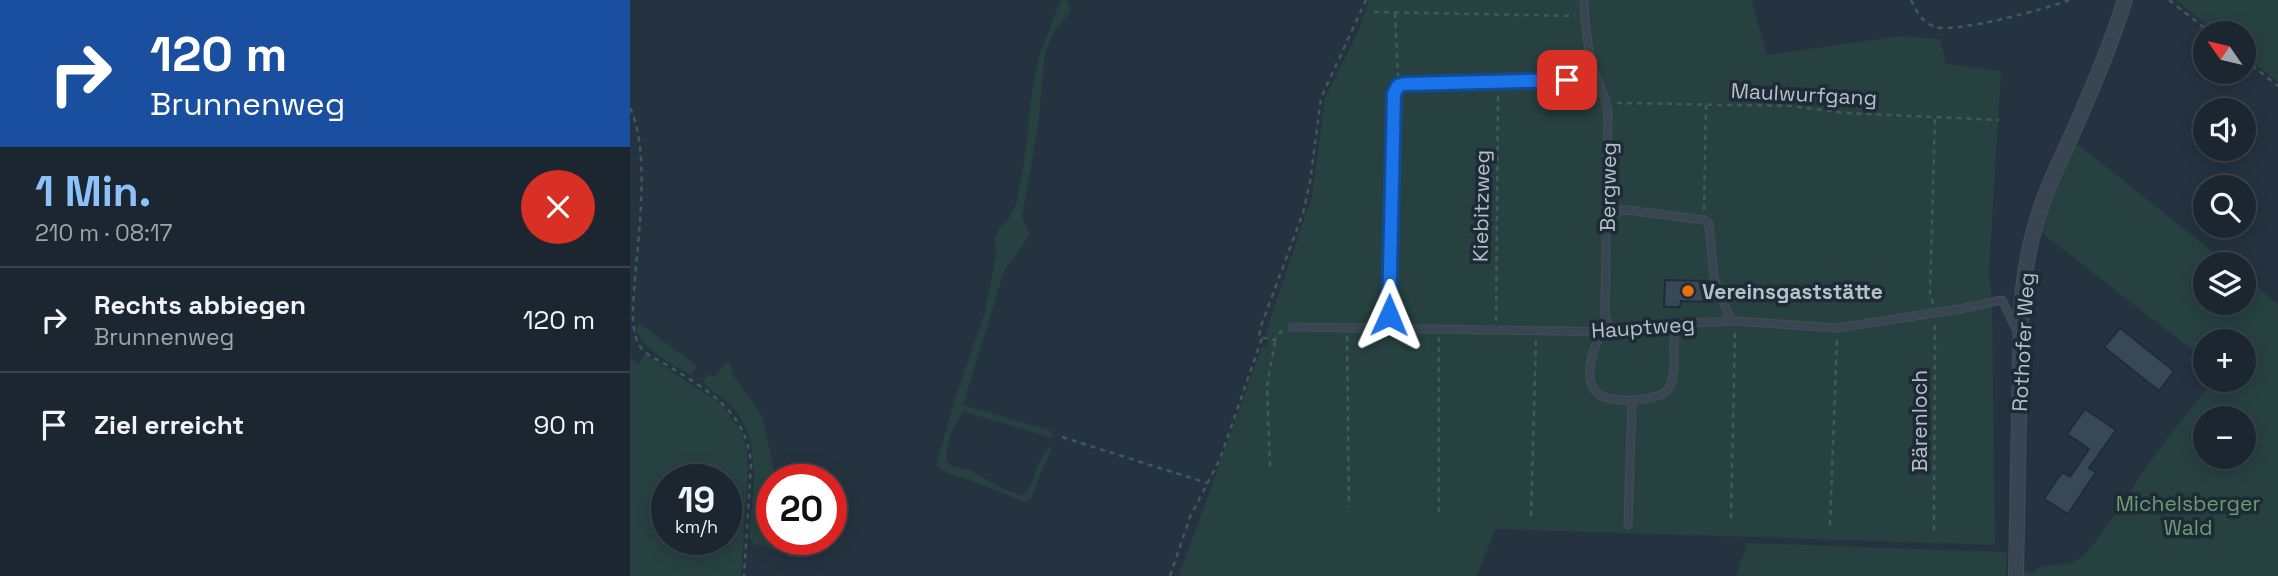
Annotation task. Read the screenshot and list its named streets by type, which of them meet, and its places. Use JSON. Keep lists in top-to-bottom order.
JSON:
{
  "streets": {
    "street": ["Rothofer Weg"],
    "lane": ["Bergweg", "Hauptweg"],
    "path": ["Maulwurfgang", "Kiebitzweg", "Bärenloch"]
  },
  "crossings": [
    ["Maulwurfgang", "Bergweg"],
    ["Maulwurfgang", "Bärenloch"],
    ["Bergweg", "Hauptweg"],
    ["Kiebitzweg", "Hauptweg"],
    ["Hauptweg", "Rothofer Weg"],
    ["Hauptweg", "Bärenloch"]
  ],
  "parks": ["Michelsberger Wald"],
  "places": ["Vereinsgaststätte"],
  "north": "top left",
  "page": {
    "turn": ["120 m", "Brunnenweg"],
    "map_buttons": ["+", "−"],
    "heading": ["1 Min.", "210 m · 08:17"],
    "list": [
      {
        "name": "Rechts abbiegen",
        "note": "Brunnenweg",
        "value": "120 m"
      },
      {
        "name": "Ziel erreicht",
        "value": "90 m"
      }
    ],
    "speed": "19 km/h",
    "limit": "20"
  }
}
